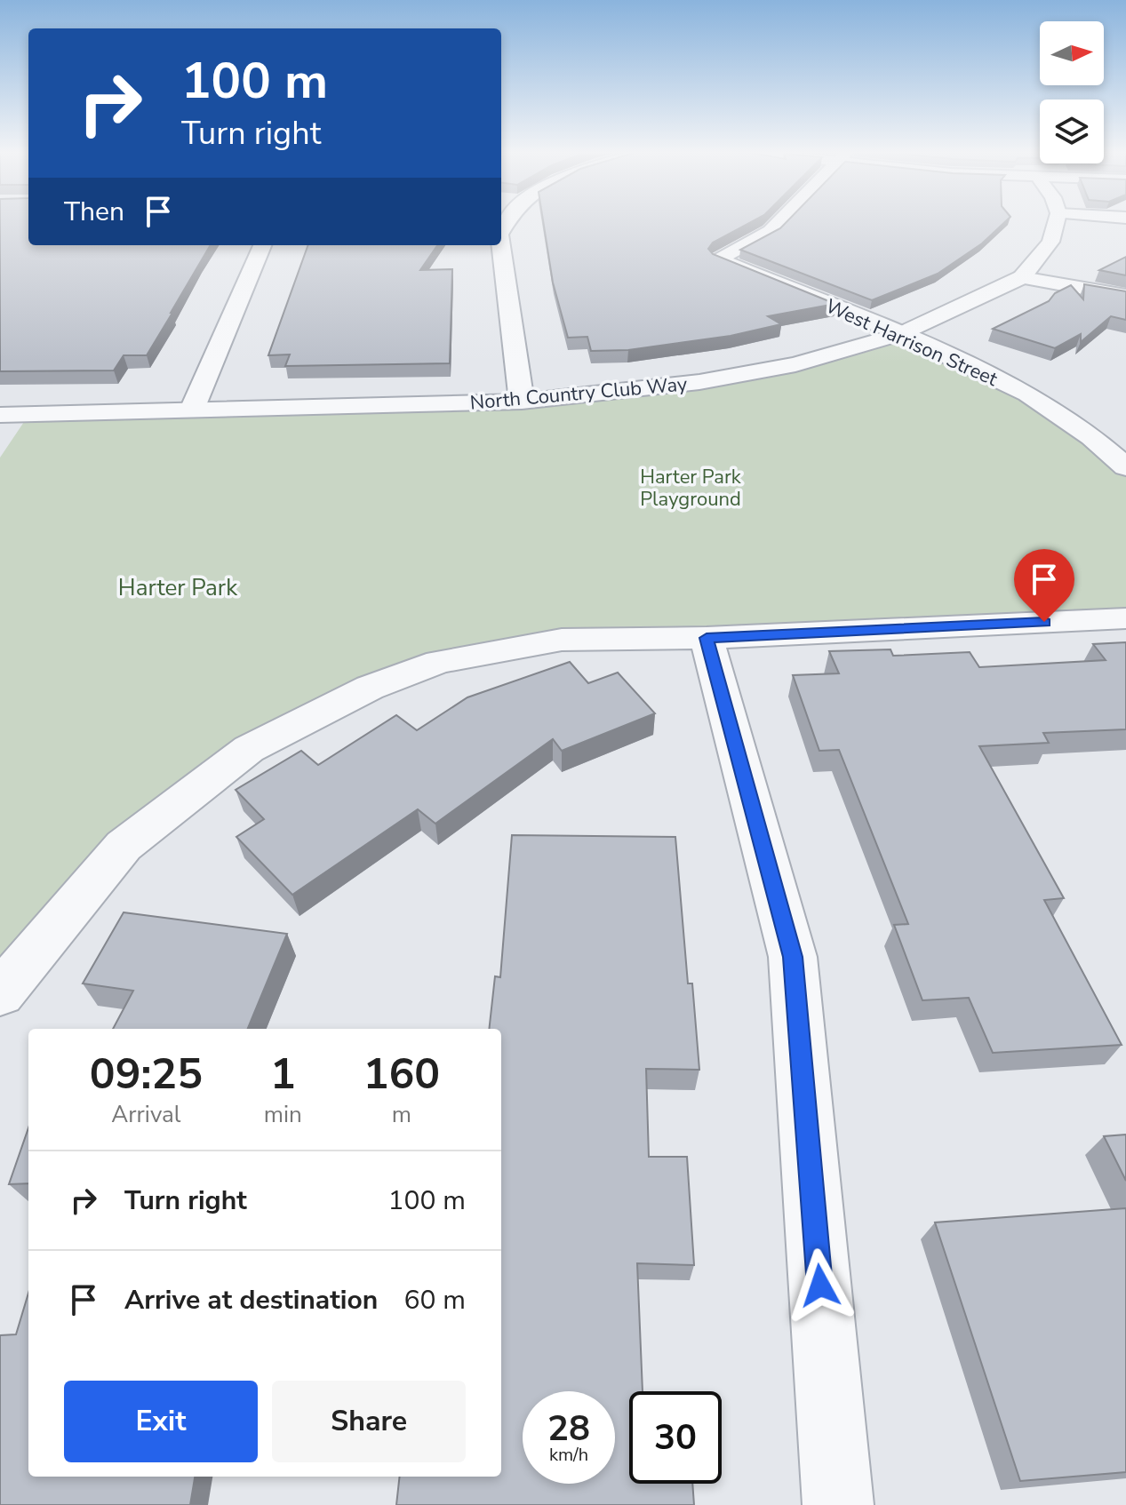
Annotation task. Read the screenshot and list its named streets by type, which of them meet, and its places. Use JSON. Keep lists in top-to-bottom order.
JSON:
{
  "streets": {
    "street": ["West Harrison Street", "North Country Club Way"]
  },
  "crossings": [
    ["West Harrison Street", "North Country Club Way"]
  ],
  "parks": ["Harter Park Playground", "Harter Park"],
  "north": "right",
  "page": {
    "turn": ["100 m", "Turn right"],
    "then": "Then",
    "eta": [
      "09:25",
      "Arrival",
      "1",
      "min",
      "160",
      "m"
    ],
    "list": [
      {
        "name": "Turn right",
        "value": "100 m"
      },
      {
        "name": "Arrive at destination",
        "value": "60 m"
      }
    ],
    "buttons": ["Exit", "Share"],
    "speed": "28 km/h",
    "limit": "30"
  }
}
